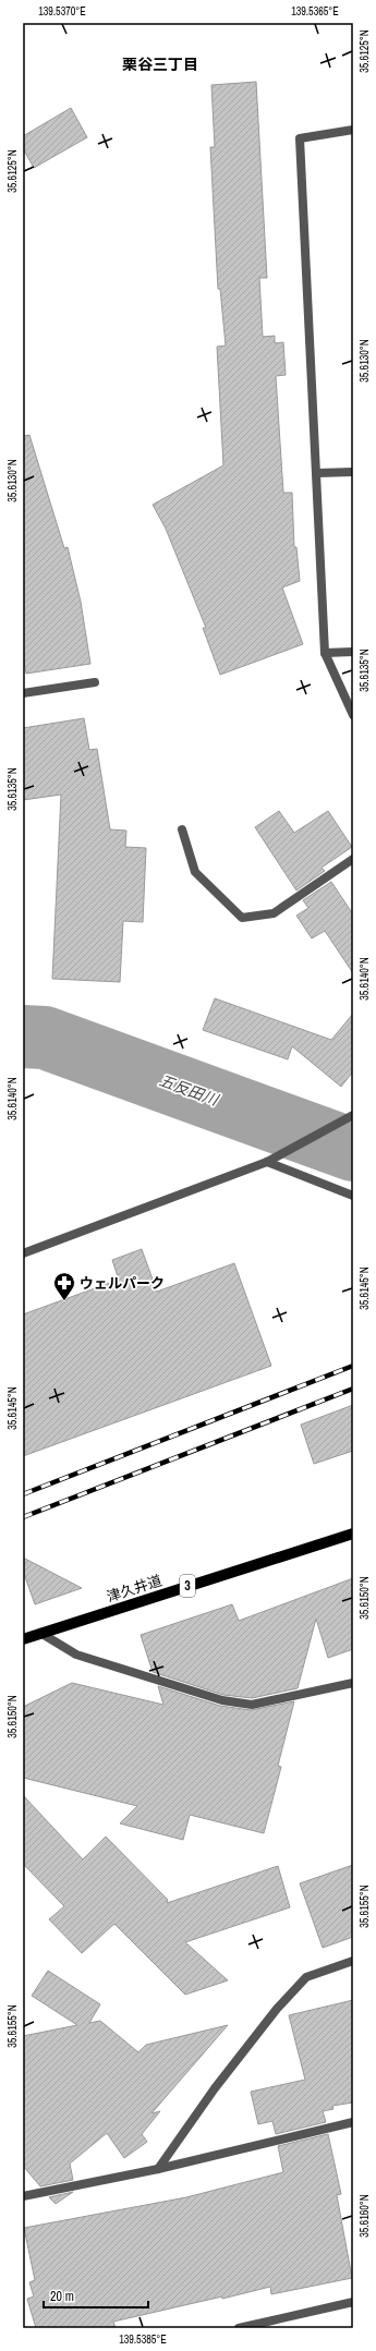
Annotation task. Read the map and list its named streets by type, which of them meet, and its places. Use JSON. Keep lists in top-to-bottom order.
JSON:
{
  "streets": {
    "main road": ["3", "津久井道"]
  },
  "districts": ["栗谷三丁目"],
  "water": ["五反田川"],
  "places": {
    "pharmacy": ["ウェルパーク"]
  },
  "scale_bar": "20 m",
  "coordinates": [
    "139.5370°E",
    "139.5365°E",
    "35.6125°N",
    "35.6130°N",
    "35.6135°N",
    "35.6140°N",
    "35.6145°N",
    "35.6150°N",
    "35.6155°N",
    "35.6160°N",
    "139.5385°E"
  ]
}
